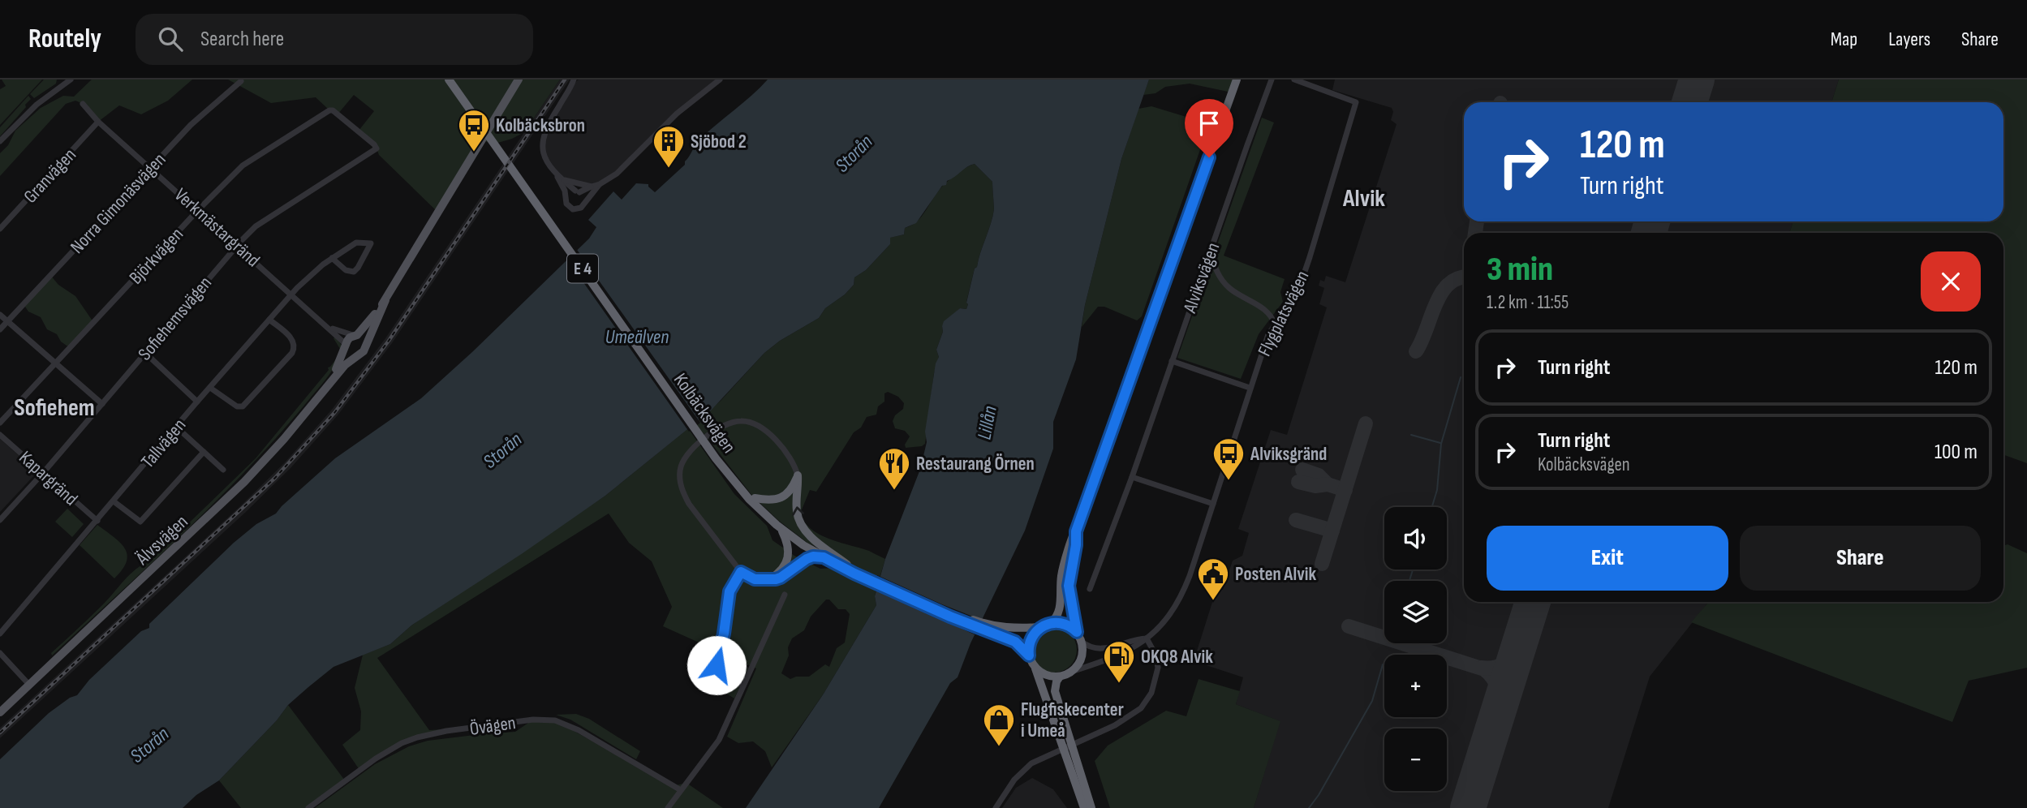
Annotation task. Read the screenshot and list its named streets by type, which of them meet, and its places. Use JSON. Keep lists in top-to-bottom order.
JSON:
{
  "streets": {
    "highway": ["E 4", "Kolbäcksvägen"],
    "main road": ["Älvsvägen"],
    "street": [
      "Granvägen",
      "Norra Gimonäsvägen",
      "Verkmästargränd",
      "Björkvägen",
      "Alviksvägen",
      "Flygplatsvägen",
      "Sofiehemsvägen",
      "Tallvägen",
      "Kapargränd",
      "Övägen"
    ]
  },
  "crossings": [
    ["Granvägen", "Verkmästargränd"],
    ["Norra Gimonäsvägen", "Verkmästargränd"],
    ["Verkmästargränd", "Björkvägen"],
    ["Verkmästargränd", "Sofiehemsvägen"],
    ["Verkmästargränd", "Tallvägen"],
    ["Verkmästargränd", "Älvsvägen"],
    ["Björkvägen", "Sofiehemsvägen"],
    ["E 4", "Flygplatsvägen"],
    ["E 4", "Kolbäcksvägen"],
    ["Flygplatsvägen", "Kolbäcksvägen"],
    ["Sofiehemsvägen", "Kapargränd"],
    ["Tallvägen", "Kapargränd"]
  ],
  "districts": ["Alvik", "Sofiehem"],
  "water": ["Storån", "Umeälven", "Lillån"],
  "places": {
    "bus stop": ["Kolbäcksbron", "Alviksgränd"],
    "building": ["Sjöbod 2"],
    "restaurant": ["Restaurang Örnen"],
    "public building": ["Posten Alvik"],
    "fuel station": ["OKQ8 Alvik"],
    "shop": ["Flugfiskecenter i Umeå"]
  },
  "page": {
    "header": "Routely",
    "search": "Search here",
    "nav": ["Map", "Layers", "Share"],
    "turn": ["120 m", "Turn right"],
    "heading": ["3 min", "1.2 km · 11:55"],
    "list": [
      {
        "name": "Turn right",
        "value": "120 m"
      },
      {
        "name": "Turn right",
        "note": "Kolbäcksvägen",
        "value": "100 m"
      }
    ],
    "map_buttons": ["+", "−"],
    "buttons": ["Exit", "Share"]
  }
}
